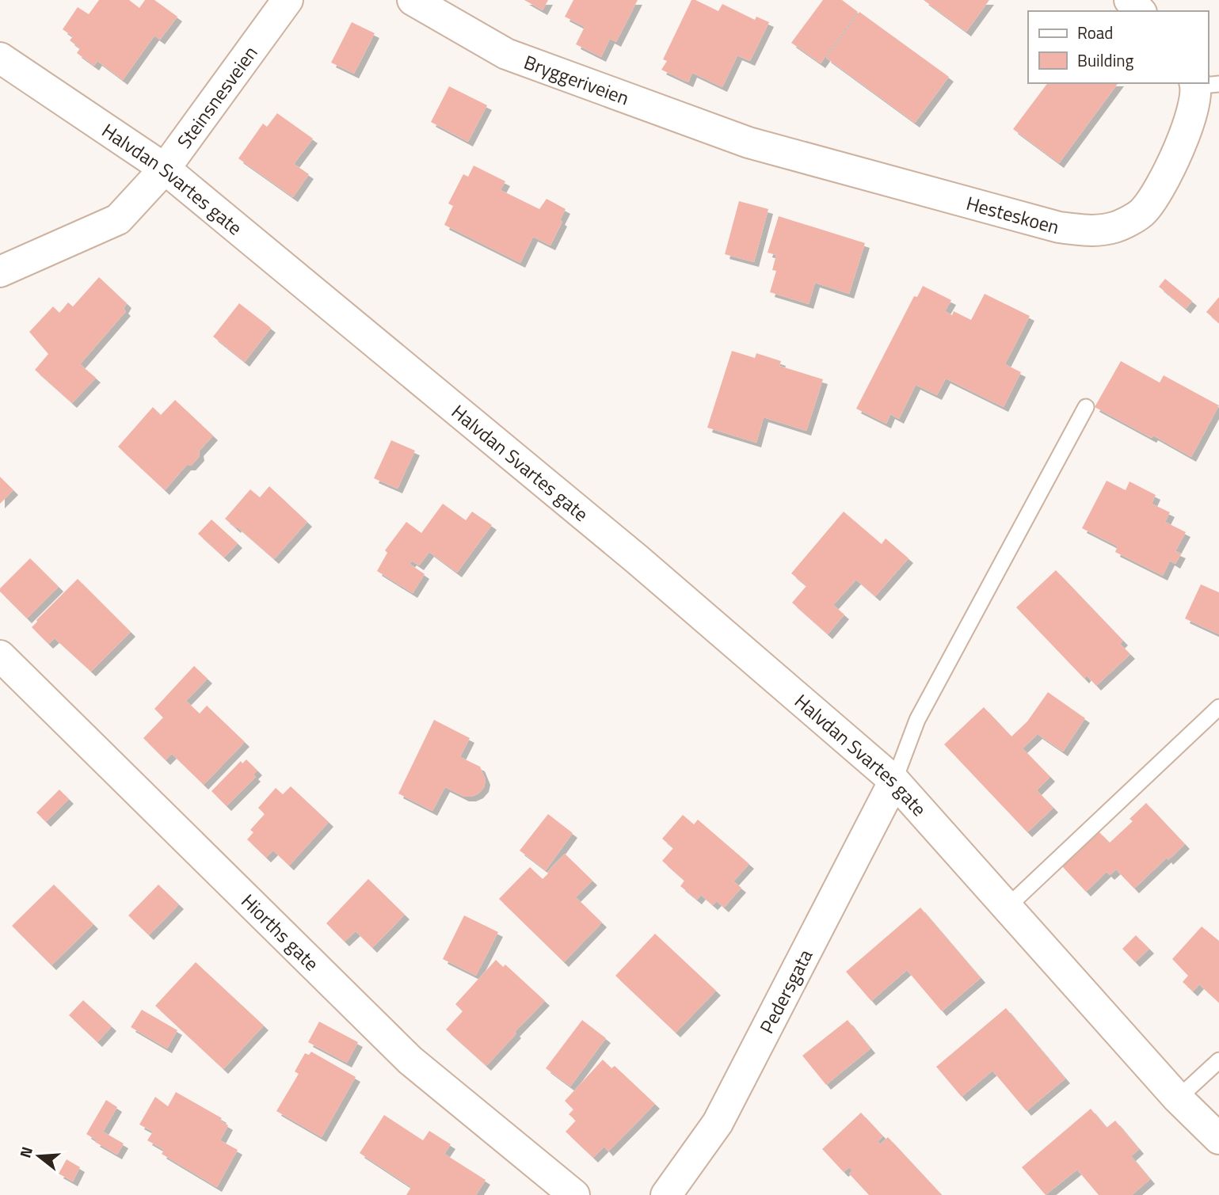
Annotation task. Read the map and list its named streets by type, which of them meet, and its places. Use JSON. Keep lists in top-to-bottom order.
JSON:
{
  "streets": {
    "street": [
      "Bryggeriveien",
      "Steinsnesveien",
      "Halvdan Svartes gate",
      "Hesteskoen",
      "Hiorths gate",
      "Pedersgata"
    ]
  },
  "crossings": [
    ["Bryggeriveien", "Hesteskoen"],
    ["Steinsnesveien", "Halvdan Svartes gate"],
    ["Halvdan Svartes gate", "Pedersgata"]
  ],
  "legend": ["Road", "Building"],
  "north": "left"
}
